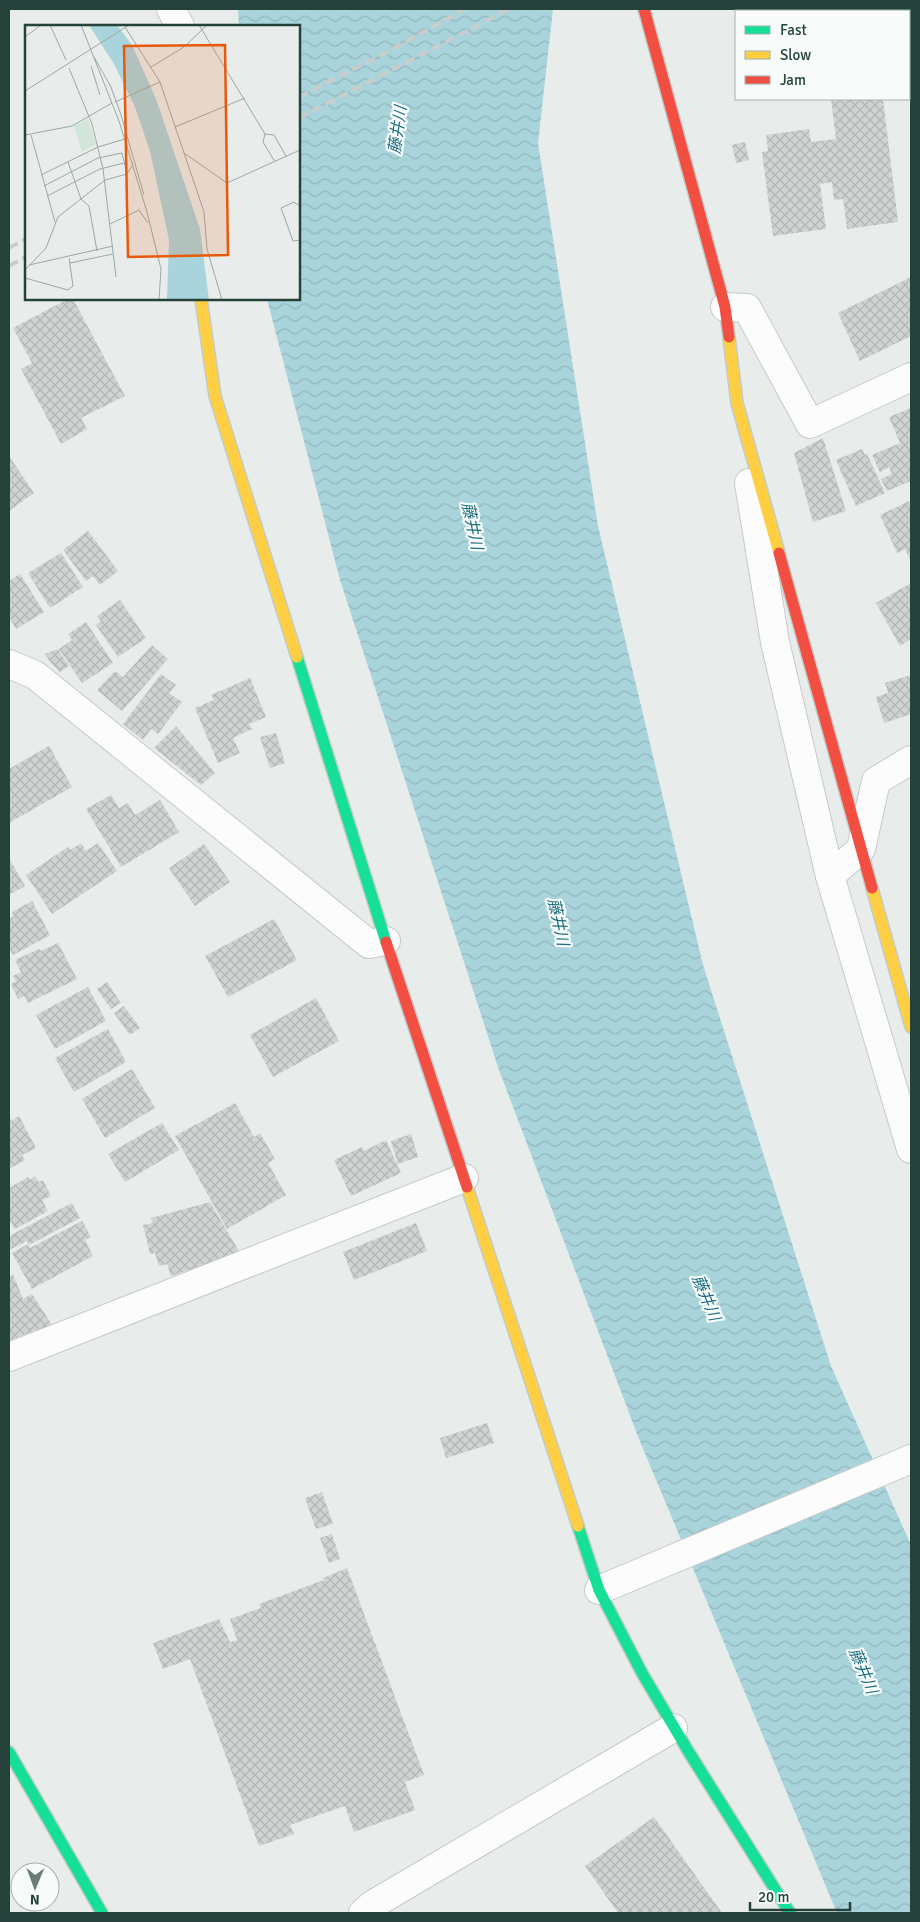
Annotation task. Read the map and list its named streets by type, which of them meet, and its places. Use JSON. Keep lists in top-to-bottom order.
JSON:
{
  "water": ["藤井川"],
  "legend": ["Fast", "Slow", "Jam"],
  "scale_bar": "20 m",
  "north": "bottom"
}
